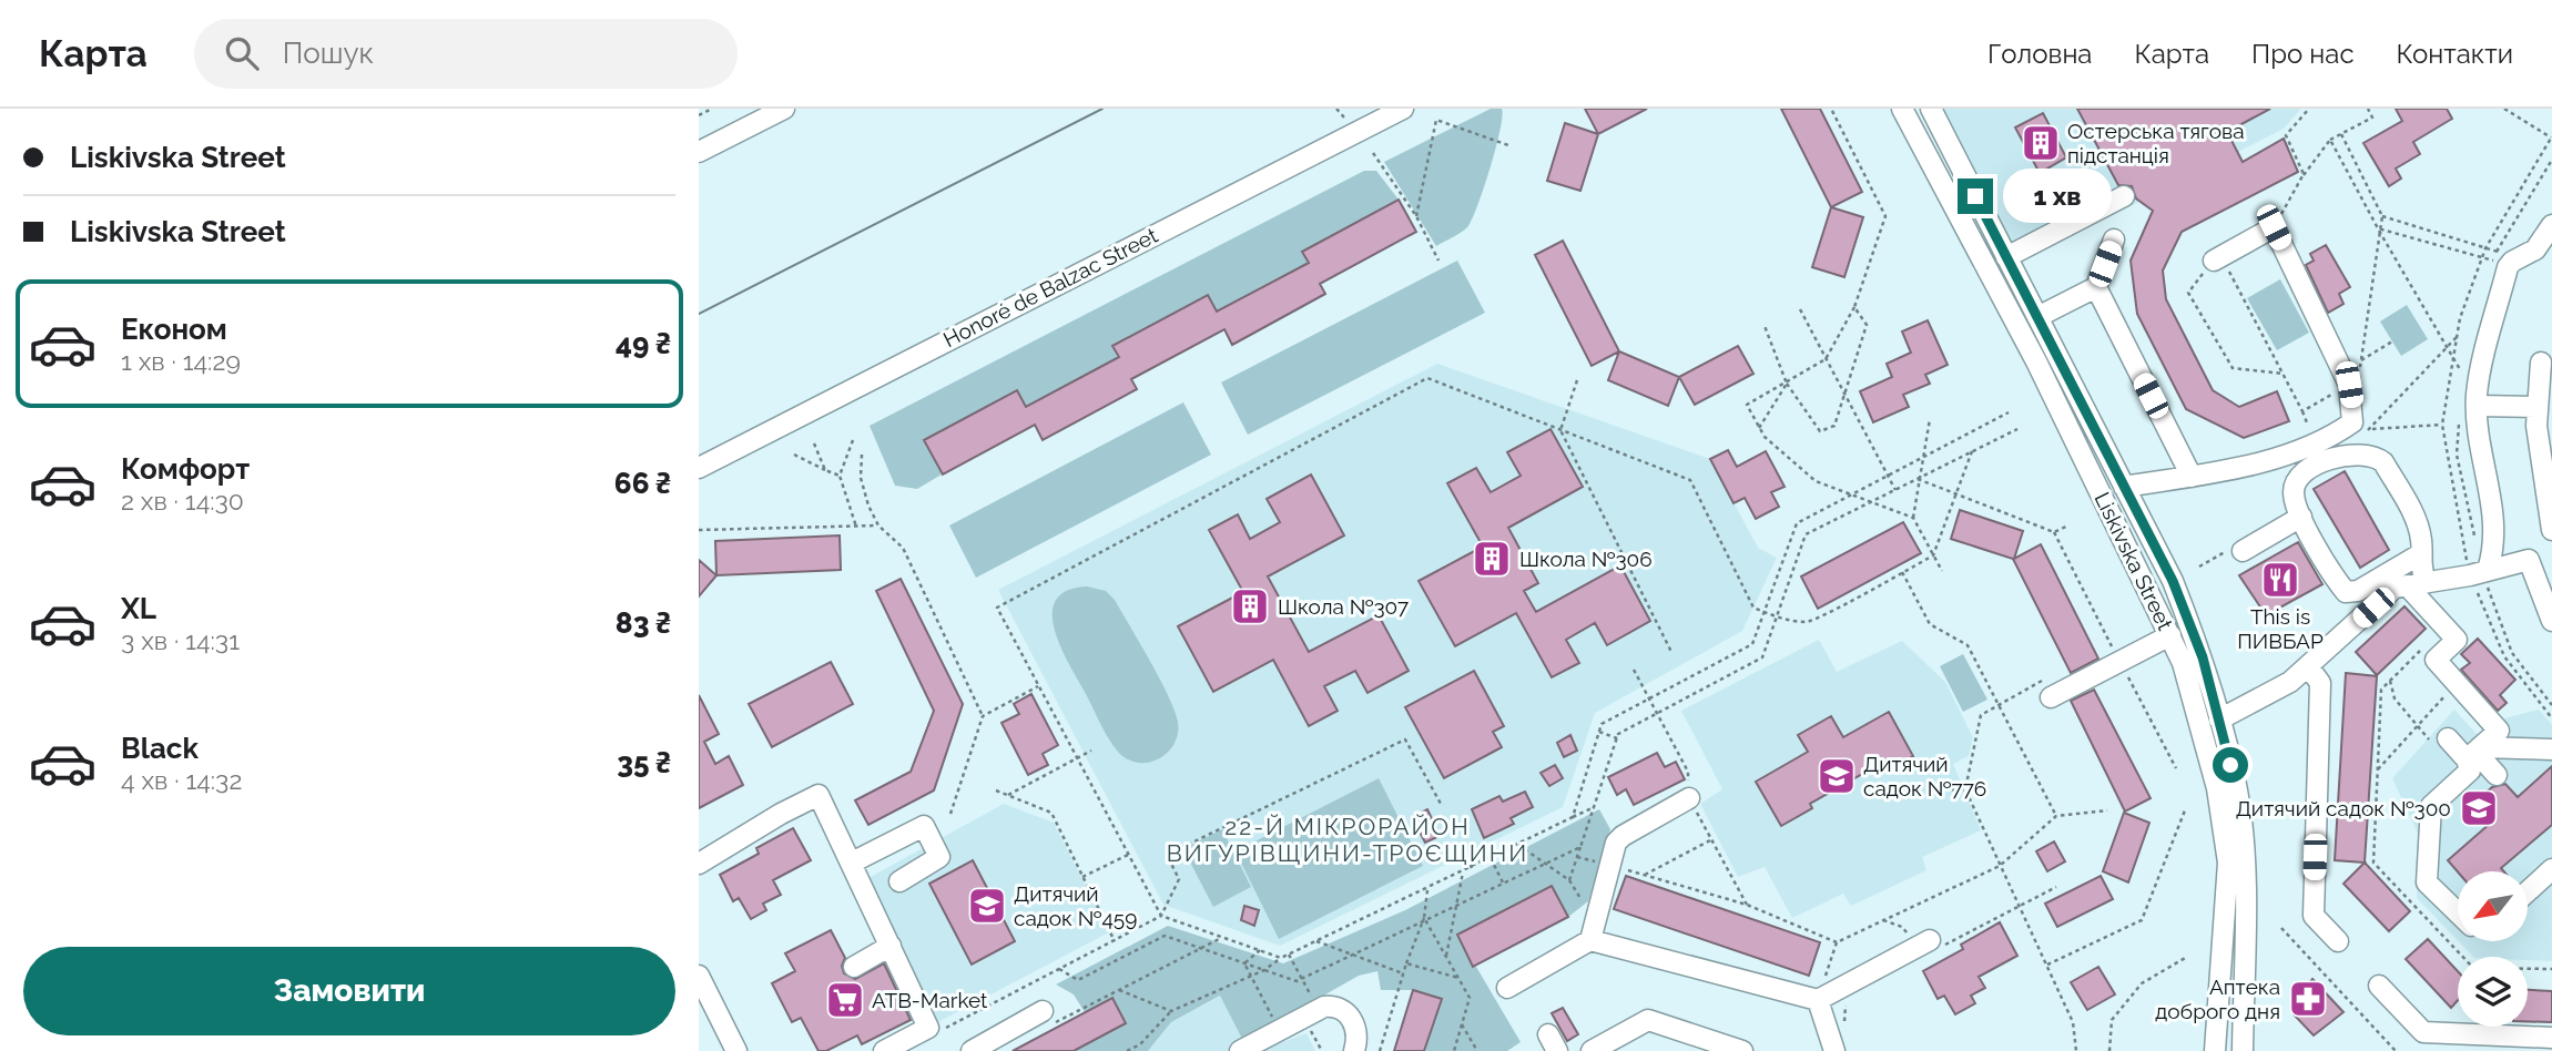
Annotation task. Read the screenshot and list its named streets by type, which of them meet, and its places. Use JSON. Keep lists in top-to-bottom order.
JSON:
{
  "streets": {
    "street": ["Honoré de Balzac Street", "Liskivska Street"]
  },
  "districts": ["22-Й МІКРОРАЙОН ВИГУРІВЩИНИ-ТРОЄЩИНИ"],
  "places": {
    "building": ["Остерська тягова пiдстанцiя", "Школа №306", "Школа №307"],
    "restaurant": ["This is ПИВБАР"],
    "school or university": ["Дитячий садок №776", "Дитячий садок №300", "Дитячий садок №459"],
    "pharmacy": ["Аптека доброго дня"],
    "supermarket": ["ATB-Market"]
  },
  "north": "bottom left",
  "page": {
    "header": "Карта",
    "search": "Пошук",
    "nav": [
      "Головна",
      "Карта",
      "Про нас",
      "Контакти"
    ],
    "banner": ["Liskivska Street", "Liskivska Street"],
    "bubble": "1 хв",
    "list": [
      {
        "name": "Економ",
        "note": "1 хв · 14:29",
        "value": "49 ₴"
      },
      {
        "name": "Комфорт",
        "note": "2 хв · 14:30",
        "value": "66 ₴"
      },
      {
        "name": "XL",
        "note": "3 хв · 14:31",
        "value": "83 ₴"
      },
      {
        "name": "Black",
        "note": "4 хв · 14:32",
        "value": "35 ₴"
      }
    ],
    "buttons": "Замовити"
  }
}
